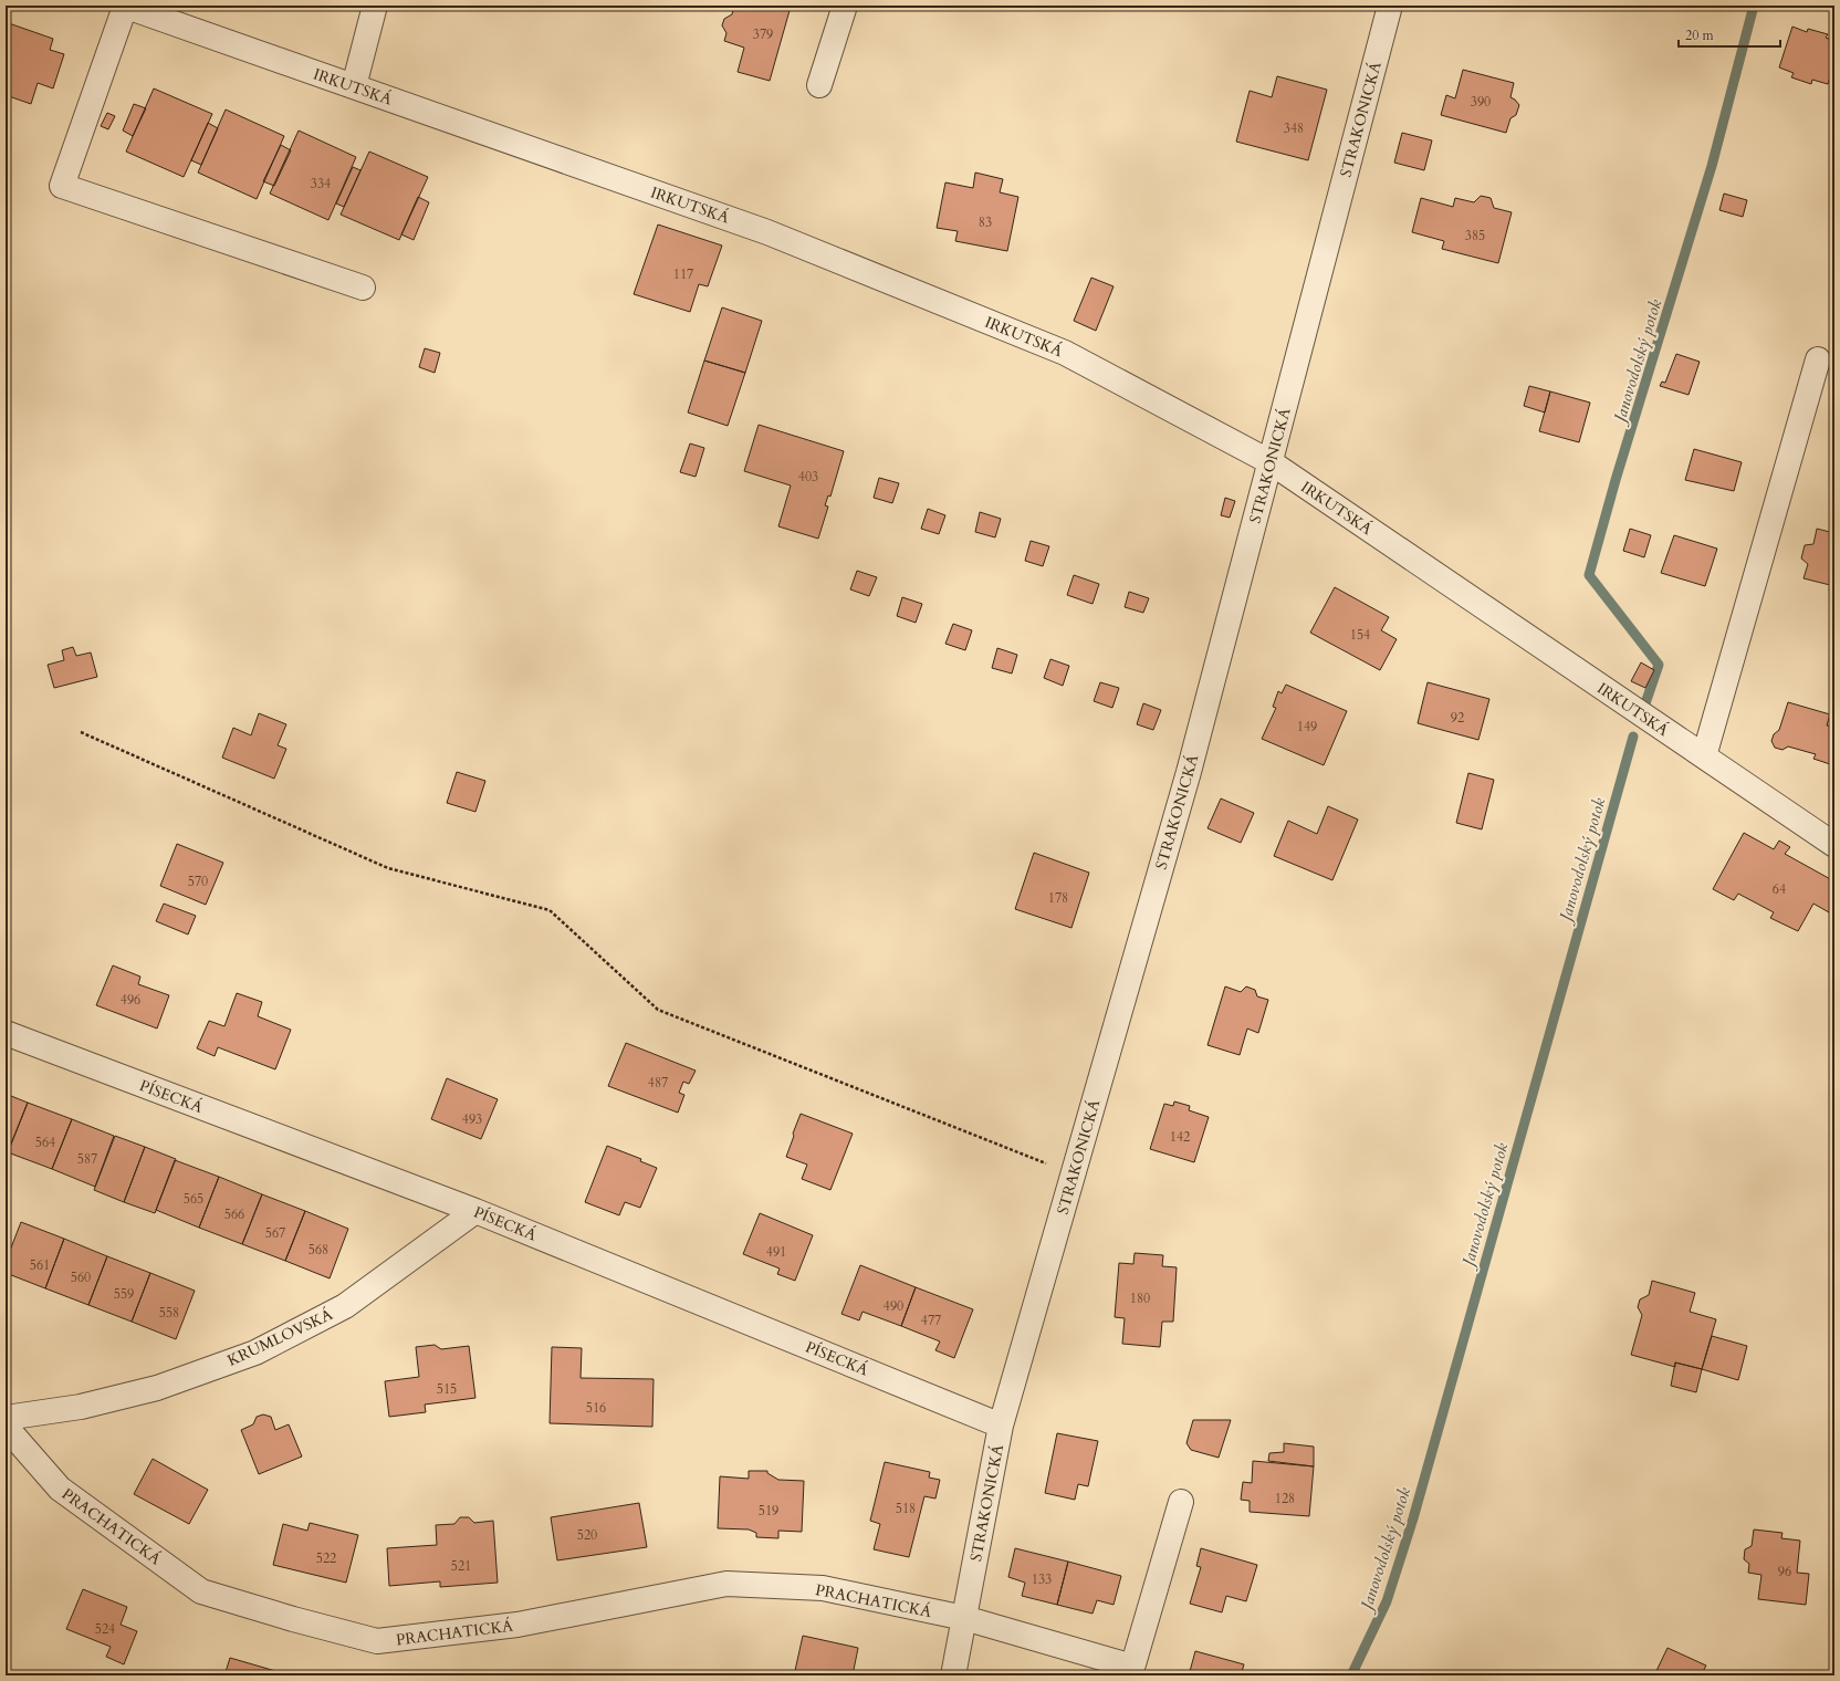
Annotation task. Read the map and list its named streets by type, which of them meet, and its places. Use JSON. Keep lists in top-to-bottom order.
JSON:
{
  "streets": {
    "street": [
      "IRKUTSKÁ",
      "STRAKONICKÁ",
      "PÍSECKÁ",
      "KRUMLOVSKÁ",
      "PRACHATICKÁ"
    ]
  },
  "crossings": [
    ["IRKUTSKÁ", "STRAKONICKÁ"],
    ["STRAKONICKÁ", "PÍSECKÁ"],
    ["STRAKONICKÁ", "PRACHATICKÁ"],
    ["PÍSECKÁ", "KRUMLOVSKÁ"]
  ],
  "water": ["Janovodolský potok"],
  "house_numbers": [
    "379",
    "390",
    "348",
    "334",
    "83",
    "385",
    "117",
    "403",
    "154",
    "92",
    "149",
    "570",
    "64",
    "178",
    "496",
    "487",
    "493",
    "142",
    "564",
    "587",
    "565",
    "566",
    "567",
    "568",
    "491",
    "561",
    "560",
    "559",
    "180",
    "490",
    "558",
    "477",
    "515",
    "516",
    "128",
    "518",
    "519",
    "520",
    "522",
    "521",
    "96",
    "133",
    "524"
  ],
  "scale_bar": "20 m"
}
